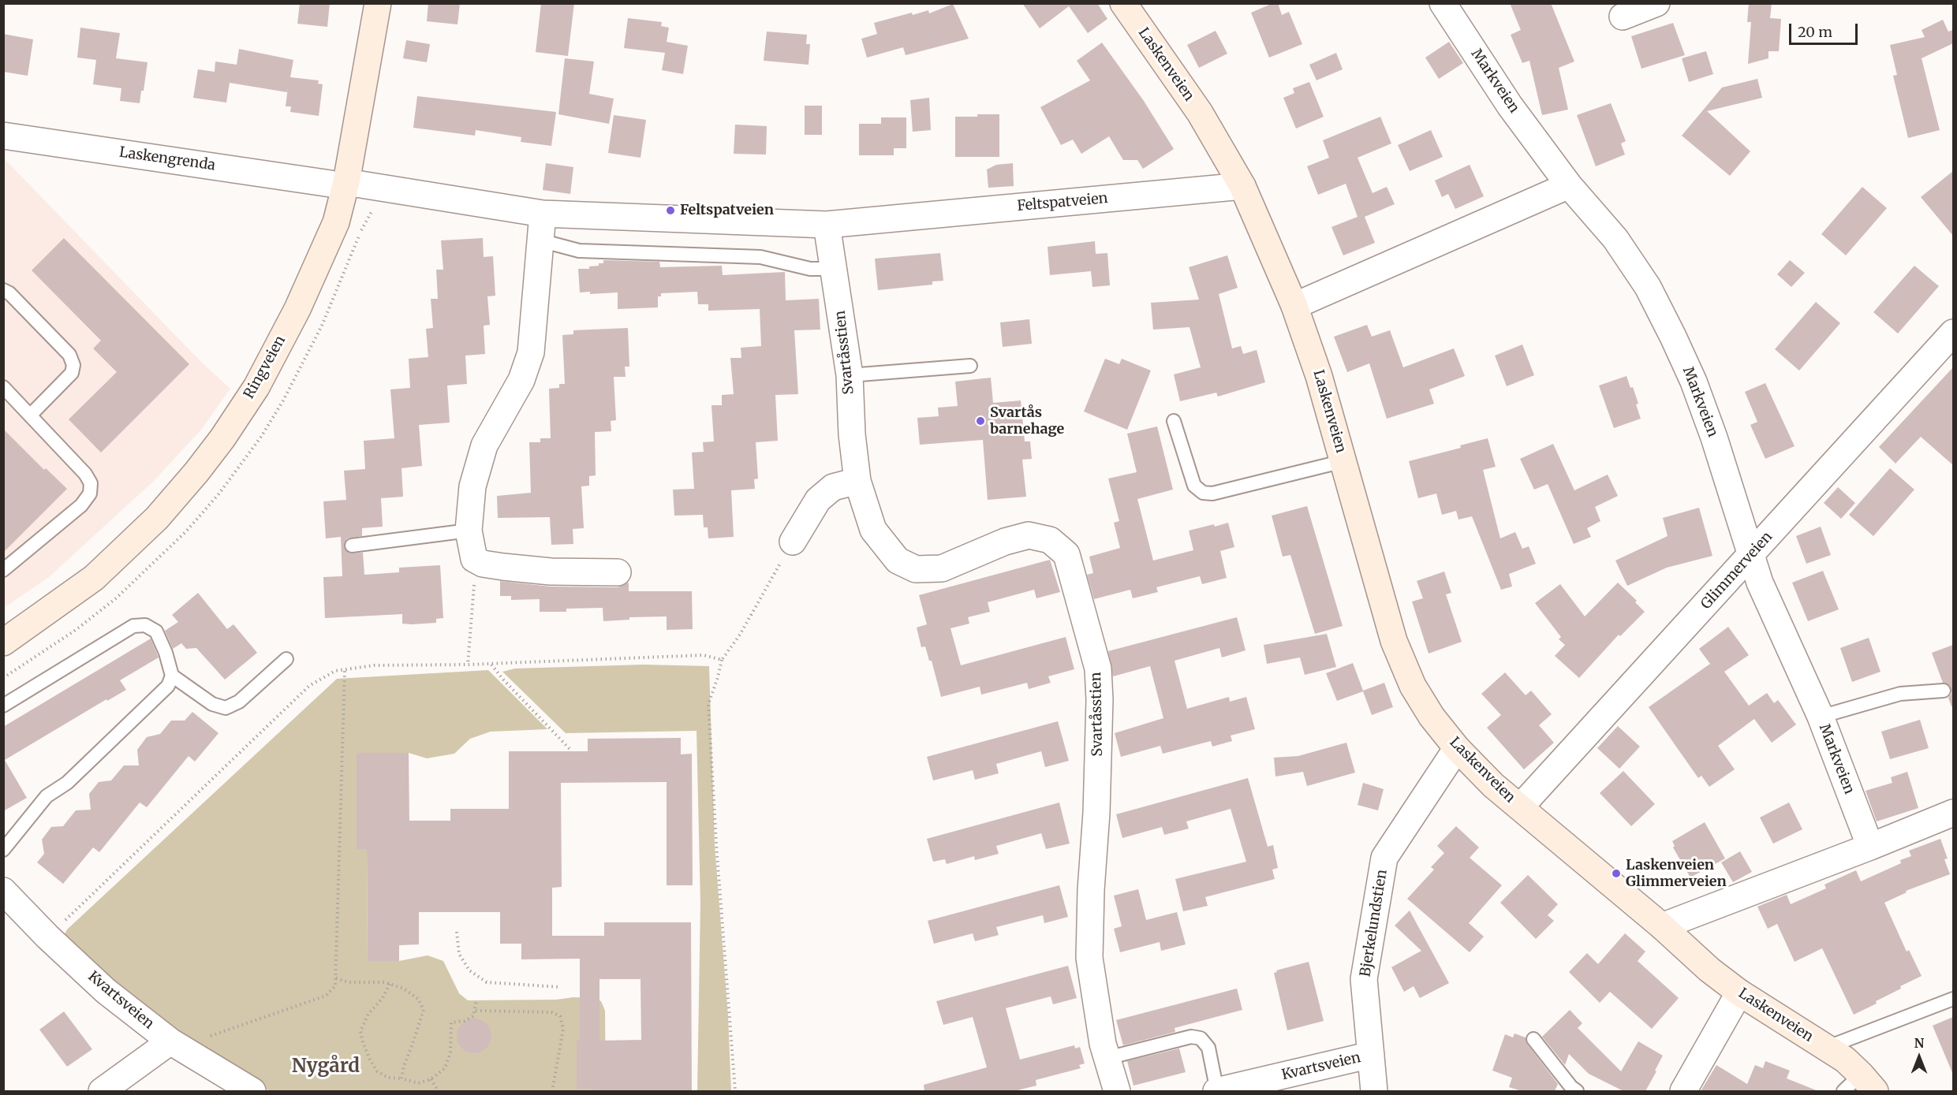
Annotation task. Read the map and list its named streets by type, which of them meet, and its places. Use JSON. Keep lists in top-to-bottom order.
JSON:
{
  "streets": {
    "street": [
      "Laskenveien",
      "Markveien",
      "Laskengrenda",
      "Feltspatveien",
      "Svartåsstien",
      "Ringveien",
      "Glimmerveien",
      "Bjerkelundstien",
      "Kvartsveien"
    ]
  },
  "crossings": [
    ["Laskenveien", "Feltspatveien"],
    ["Laskenveien", "Glimmerveien"],
    ["Laskenveien", "Bjerkelundstien"],
    ["Markveien", "Glimmerveien"],
    ["Laskengrenda", "Feltspatveien"],
    ["Laskengrenda", "Ringveien"],
    ["Feltspatveien", "Svartåsstien"],
    ["Feltspatveien", "Ringveien"],
    ["Bjerkelundstien", "Kvartsveien"]
  ],
  "districts": ["Nygård"],
  "places": ["Feltspatveien", "Svartås barnehage", "Laskenveien Glimmerveien"],
  "scale_bar": "20 m",
  "north": "top"
}
